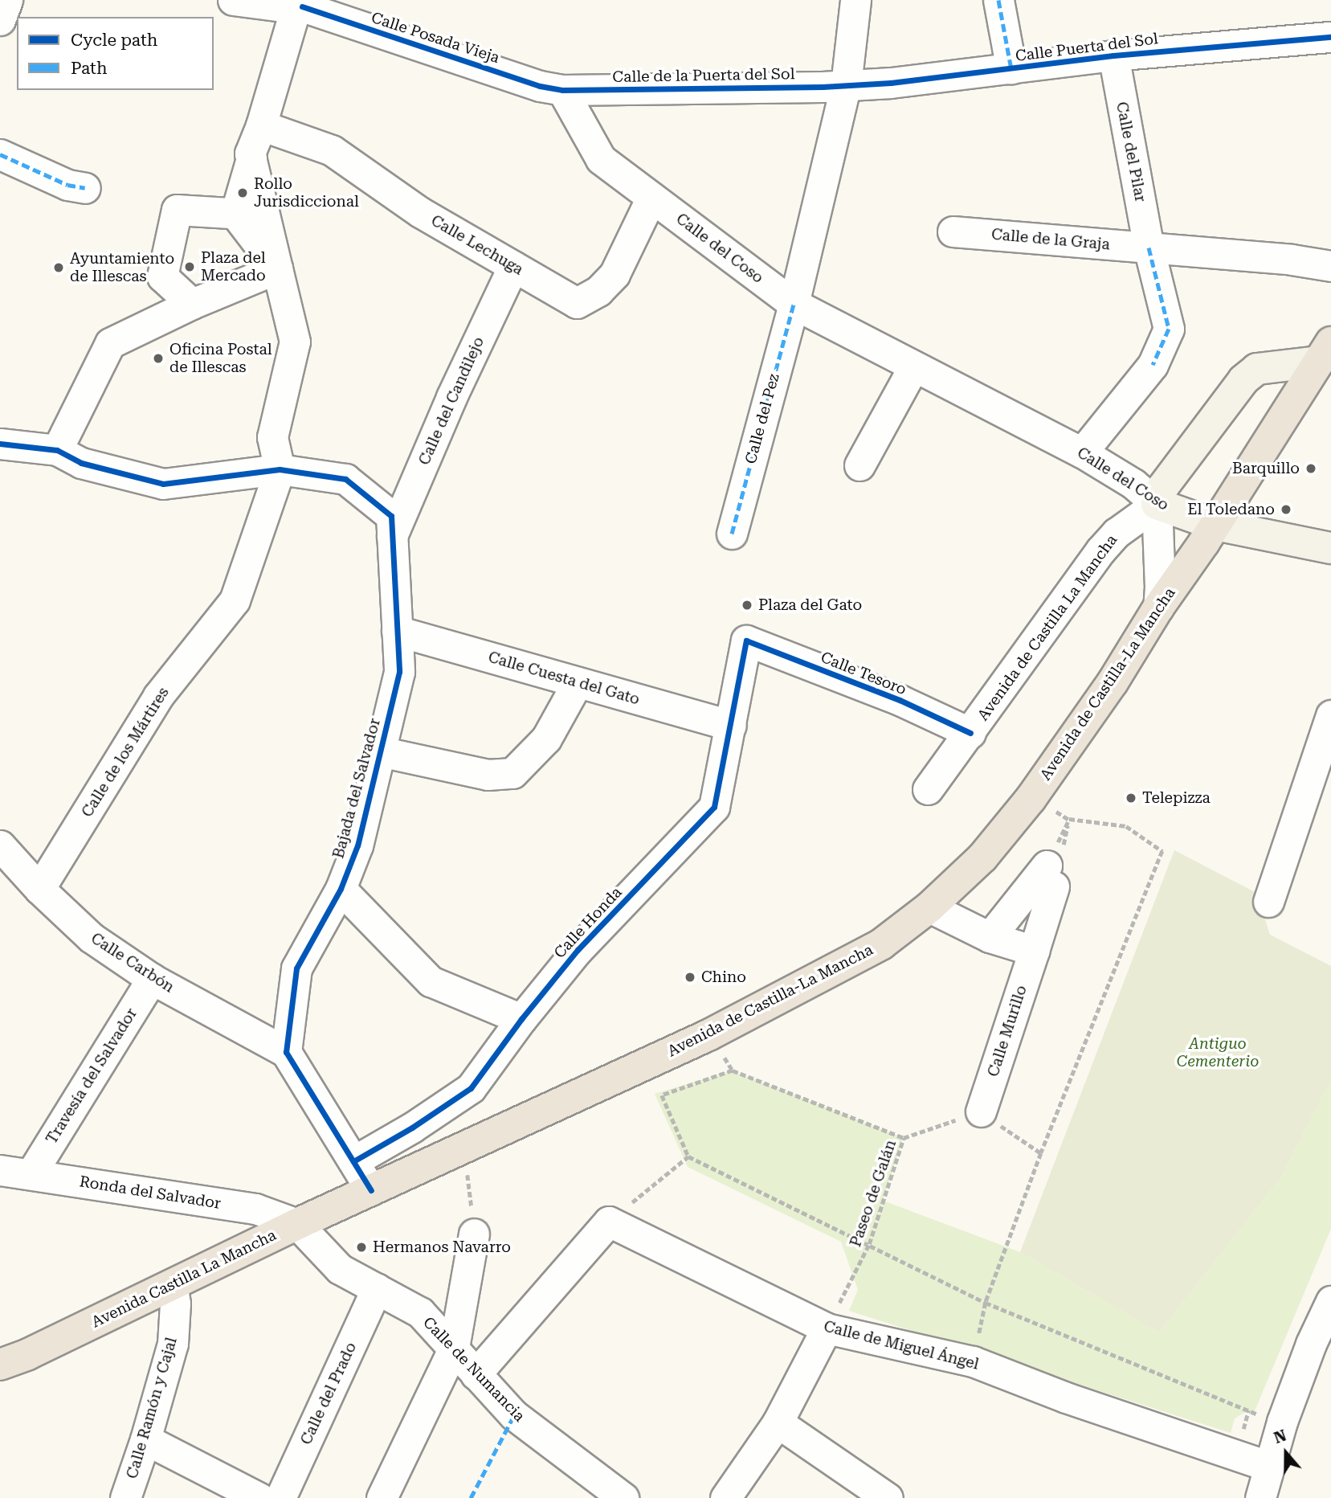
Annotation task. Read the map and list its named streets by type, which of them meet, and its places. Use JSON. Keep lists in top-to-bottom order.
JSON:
{
  "streets": {
    "main road": ["Avenida de Castilla-La Mancha", "Avenida Castilla La Mancha"],
    "street": [
      "Calle Posada Vieja",
      "Calle Puerta del Sol",
      "Calle de la Puerta del Sol",
      "Calle del Pilar",
      "Calle de la Graja",
      "Calle Lechuga",
      "Calle del Coso",
      "Calle del Candilejo",
      "Calle del Pez",
      "Avenida de Castilla La Mancha",
      "Calle Tesoro",
      "Calle Cuesta del Gato",
      "Calle de los Mártires",
      "Bajada del Salvador",
      "Calle Honda",
      "Calle Carbón",
      "Calle Murillo",
      "Travesía del Salvador",
      "Ronda del Salvador",
      "Calle de Miguel Ángel",
      "Calle de Numancia",
      "Calle del Prado",
      "Calle Ramón y Cajal"
    ],
    "path": ["Paseo de Galán"]
  },
  "crossings": [
    ["Calle Posada Vieja", "Calle de la Puerta del Sol"],
    ["Calle Posada Vieja", "Calle del Coso"],
    ["Calle Puerta del Sol", "Calle de la Puerta del Sol"],
    ["Calle Puerta del Sol", "Calle del Pilar"],
    ["Calle Puerta del Sol", "Calle del Pez"],
    ["Calle de la Puerta del Sol", "Calle del Coso"],
    ["Calle de la Puerta del Sol", "Calle del Pez"],
    ["Calle del Pilar", "Calle de la Graja"],
    ["Calle Lechuga", "Calle del Coso"],
    ["Calle Lechuga", "Calle del Candilejo"],
    ["Calle del Coso", "Calle del Pez"],
    ["Calle del Coso", "Avenida de Castilla La Mancha"],
    ["Calle del Coso", "Avenida de Castilla-La Mancha"],
    ["Calle del Candilejo", "Bajada del Salvador"],
    ["Avenida de Castilla La Mancha", "Calle Tesoro"],
    ["Calle Tesoro", "Calle Honda"],
    ["Calle Cuesta del Gato", "Bajada del Salvador"],
    ["Calle Cuesta del Gato", "Calle Honda"],
    ["Avenida de Castilla-La Mancha", "Avenida Castilla La Mancha"],
    ["Calle de los Mártires", "Bajada del Salvador"],
    ["Calle de los Mártires", "Calle Carbón"],
    ["Bajada del Salvador", "Calle Carbón"],
    ["Calle Carbón", "Travesía del Salvador"],
    ["Calle Murillo", "Paseo de Galán"],
    ["Travesía del Salvador", "Ronda del Salvador"],
    ["Ronda del Salvador", "Avenida Castilla La Mancha"],
    ["Ronda del Salvador", "Calle de Numancia"],
    ["Paseo de Galán", "Calle de Miguel Ángel"],
    ["Avenida Castilla La Mancha", "Calle de Numancia"],
    ["Avenida Castilla La Mancha", "Calle Ramón y Cajal"],
    ["Calle de Numancia", "Calle del Prado"]
  ],
  "parks": ["Antiguo Cementerio"],
  "places": [
    "Rollo Jurisdiccional",
    "Plaza del Mercado",
    "Ayuntamiento de Illescas",
    "Oficina Postal de Illescas",
    "Barquillo",
    "El Toledano",
    "Plaza del Gato",
    "Telepizza",
    "Chino",
    "Hermanos Navarro"
  ],
  "legend": ["Cycle path", "Path"],
  "north": "top"
}
